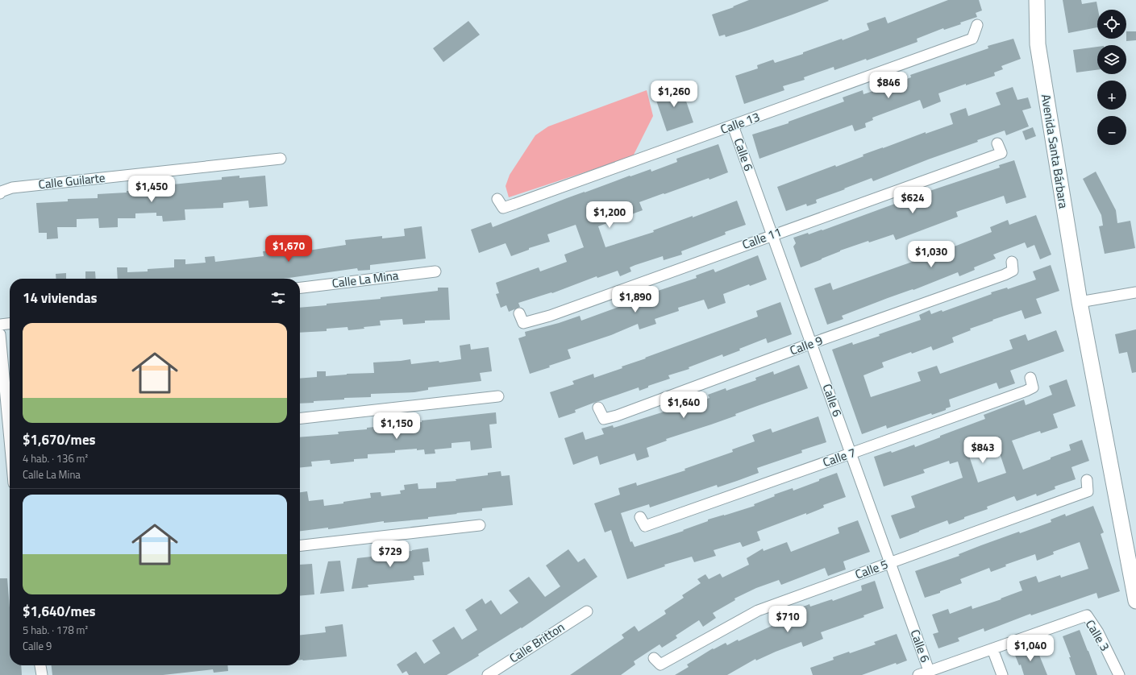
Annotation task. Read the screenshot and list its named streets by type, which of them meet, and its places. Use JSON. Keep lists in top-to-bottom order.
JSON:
{
  "streets": {
    "street": [
      "Calle 13",
      "Avenida Santa Bárbara",
      "Calle 6",
      "Calle Guilarte",
      "Calle 11",
      "Calle La Mina",
      "Calle 9",
      "Calle 7",
      "Calle 5",
      "Calle 3",
      "Calle Britton"
    ]
  },
  "crossings": [
    ["Calle 13", "Calle 6"],
    ["Calle 6", "Calle 11"],
    ["Calle 6", "Calle 9"],
    ["Calle 6", "Calle 7"],
    ["Calle 6", "Calle 5"],
    ["Calle 6", "Calle 3"]
  ],
  "page": {
    "map_buttons": ["+", "−"],
    "price": [
      "$846",
      "$1,260",
      "$1,450",
      "$624",
      "$1,200",
      "$1,670",
      "$1,030",
      "$1,890",
      "$1,640",
      "$1,150",
      "$843",
      "$729",
      "$710",
      "$1,040"
    ],
    "heading": "14 viviendas",
    "list": [
      {
        "name": "$1,670/mes",
        "note": "4 hab. · 136 m² · Calle La Mina"
      },
      {
        "name": "$1,640/mes",
        "note": "5 hab. · 178 m² · Calle 9"
      }
    ]
  }
}
